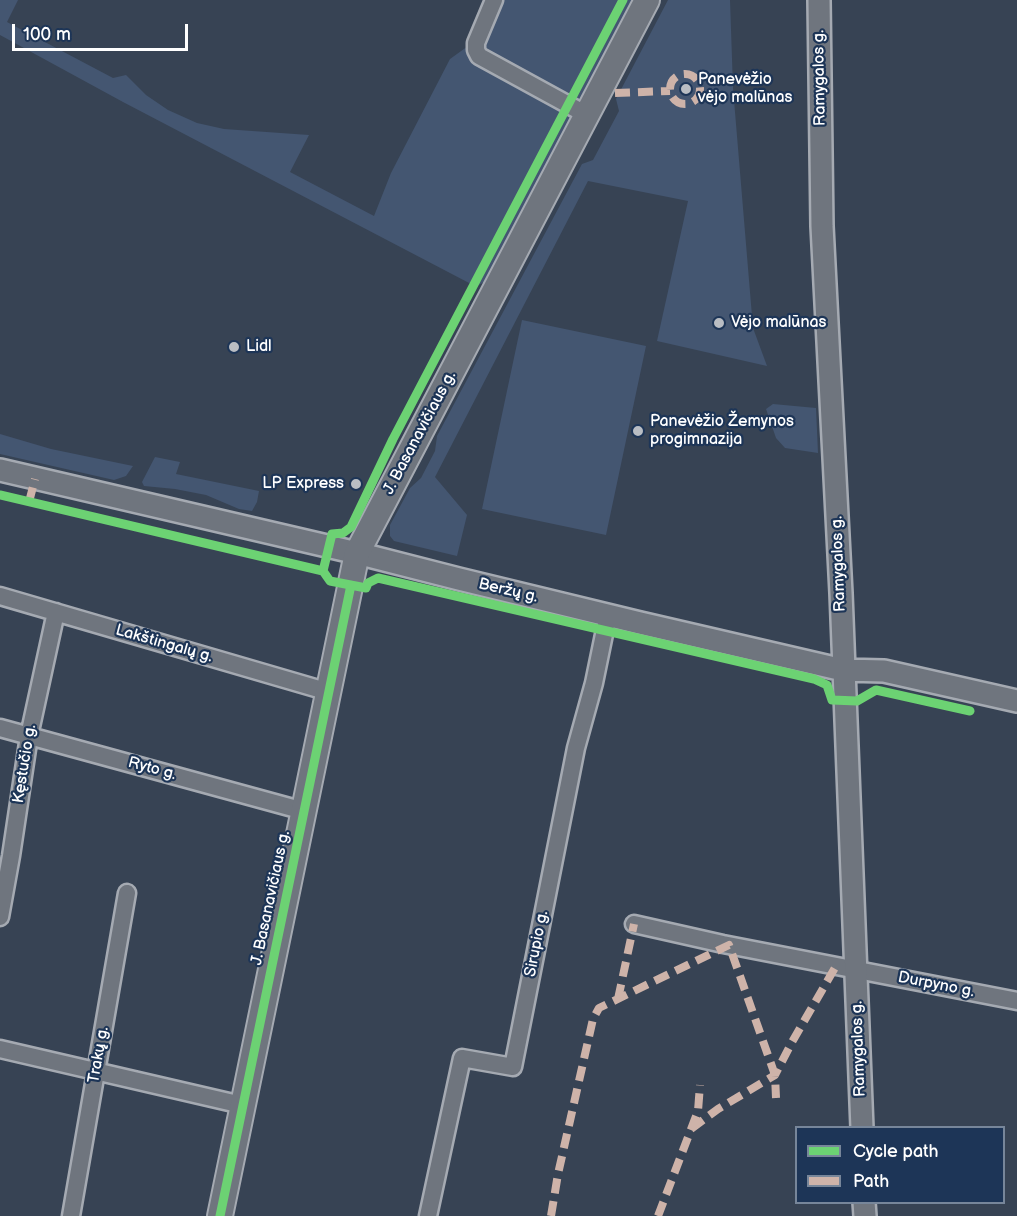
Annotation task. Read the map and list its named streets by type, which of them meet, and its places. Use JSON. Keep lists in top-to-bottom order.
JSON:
{
  "streets": {
    "highway": ["J. Basanavičiaus g."],
    "main road": ["Ramygalos g.", "Beržų g."],
    "street": [
      "Lakštingalų g.",
      "Kęstučio g.",
      "Ryto g.",
      "Sirupio g.",
      "Durpyno g.",
      "Trakų g."
    ]
  },
  "crossings": [
    ["Ramygalos g.", "Beržų g."],
    ["Ramygalos g.", "Durpyno g."],
    ["J. Basanavičiaus g.", "Beržų g."],
    ["J. Basanavičiaus g.", "Lakštingalų g."],
    ["J. Basanavičiaus g.", "Ryto g."],
    ["Beržų g.", "Sirupio g."],
    ["Lakštingalų g.", "Kęstučio g."],
    ["Kęstučio g.", "Ryto g."]
  ],
  "places": [
    "Panevėžio vėjo malūnas",
    "Vėjo malūnas",
    "Lidl",
    "Panevėžio Žemynos progimnazija",
    "LP Express"
  ],
  "legend": ["Cycle path", "Path"],
  "scale_bar": "100 m"
}
